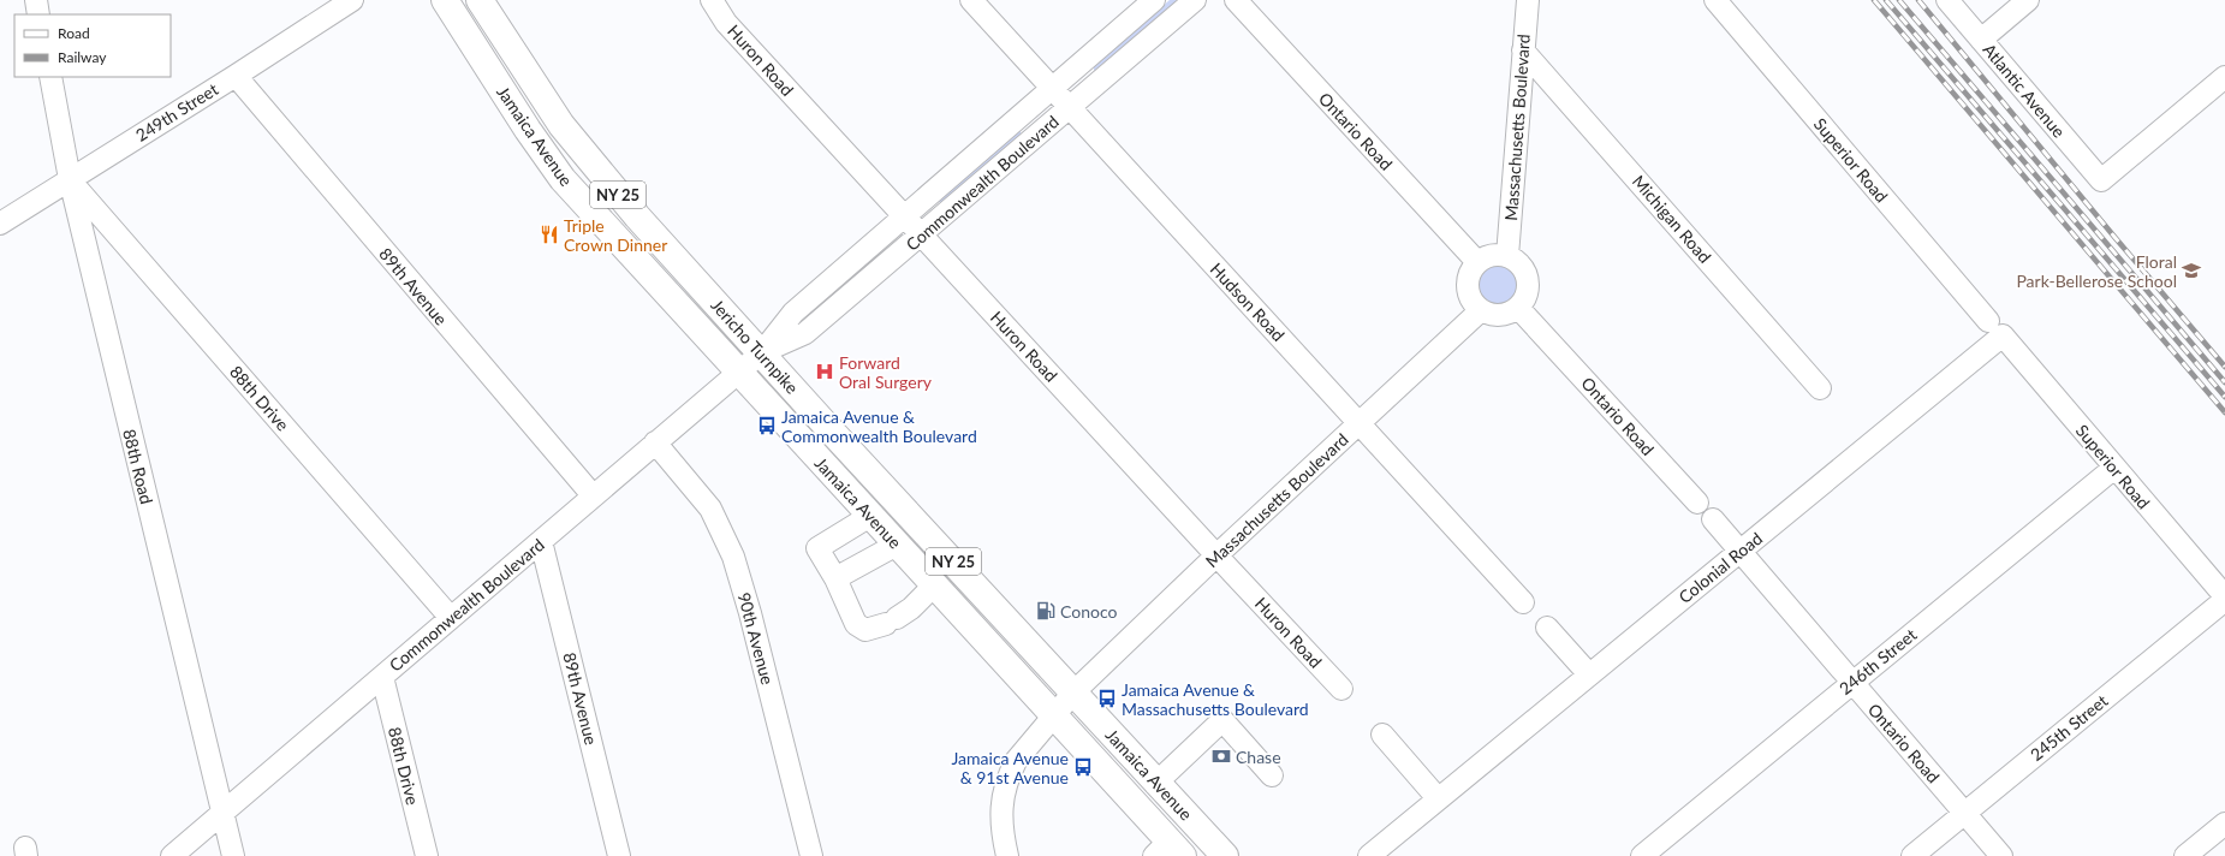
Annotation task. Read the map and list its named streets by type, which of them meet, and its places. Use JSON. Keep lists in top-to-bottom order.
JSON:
{
  "streets": {
    "main road": ["Jamaica Avenue", "NY 25", "Jericho Turnpike"],
    "street": [
      "Huron Road",
      "Atlantic Avenue",
      "249th Street",
      "Massachusetts Boulevard",
      "Ontario Road",
      "Superior Road",
      "Commonwealth Boulevard",
      "Michigan Road",
      "89th Avenue",
      "Hudson Road",
      "88th Drive",
      "88th Road",
      "Colonial Road",
      "90th Avenue",
      "246th Street",
      "245th Street"
    ]
  },
  "crossings": [
    ["Huron Road", "Massachusetts Boulevard"],
    ["Huron Road", "Commonwealth Boulevard"],
    ["249th Street", "89th Avenue"],
    ["249th Street", "88th Drive"],
    ["249th Street", "88th Road"],
    ["Massachusetts Boulevard", "Ontario Road"],
    ["Massachusetts Boulevard", "Jamaica Avenue"],
    ["Massachusetts Boulevard", "Michigan Road"],
    ["Massachusetts Boulevard", "Hudson Road"],
    ["Massachusetts Boulevard", "Jericho Turnpike"],
    ["Ontario Road", "Colonial Road"],
    ["Ontario Road", "246th Street"],
    ["Ontario Road", "245th Street"],
    ["Jamaica Avenue", "Commonwealth Boulevard"],
    ["Jamaica Avenue", "Jericho Turnpike"],
    ["Superior Road", "Colonial Road"],
    ["Superior Road", "246th Street"],
    ["Superior Road", "245th Street"],
    ["Commonwealth Boulevard", "89th Avenue"],
    ["Commonwealth Boulevard", "Hudson Road"],
    ["Commonwealth Boulevard", "Jericho Turnpike"],
    ["Commonwealth Boulevard", "88th Drive"],
    ["Commonwealth Boulevard", "88th Road"],
    ["Commonwealth Boulevard", "90th Avenue"],
    ["88th Drive", "88th Road"]
  ],
  "places": {
    "restaurant": ["Triple Crown Dinner"],
    "school or university": ["Floral Park-Bellerose School"],
    "hospital": ["Forward Oral Surgery"],
    "bus stop": ["Jamaica Avenue & Commonwealth Boulevard", "Jamaica Avenue & Massachusetts Boulevard", "Jamaica Avenue & 91st Avenue"],
    "fuel station": ["Conoco"],
    "bank": ["Chase"]
  },
  "legend": ["Road", "Railway"]
}
